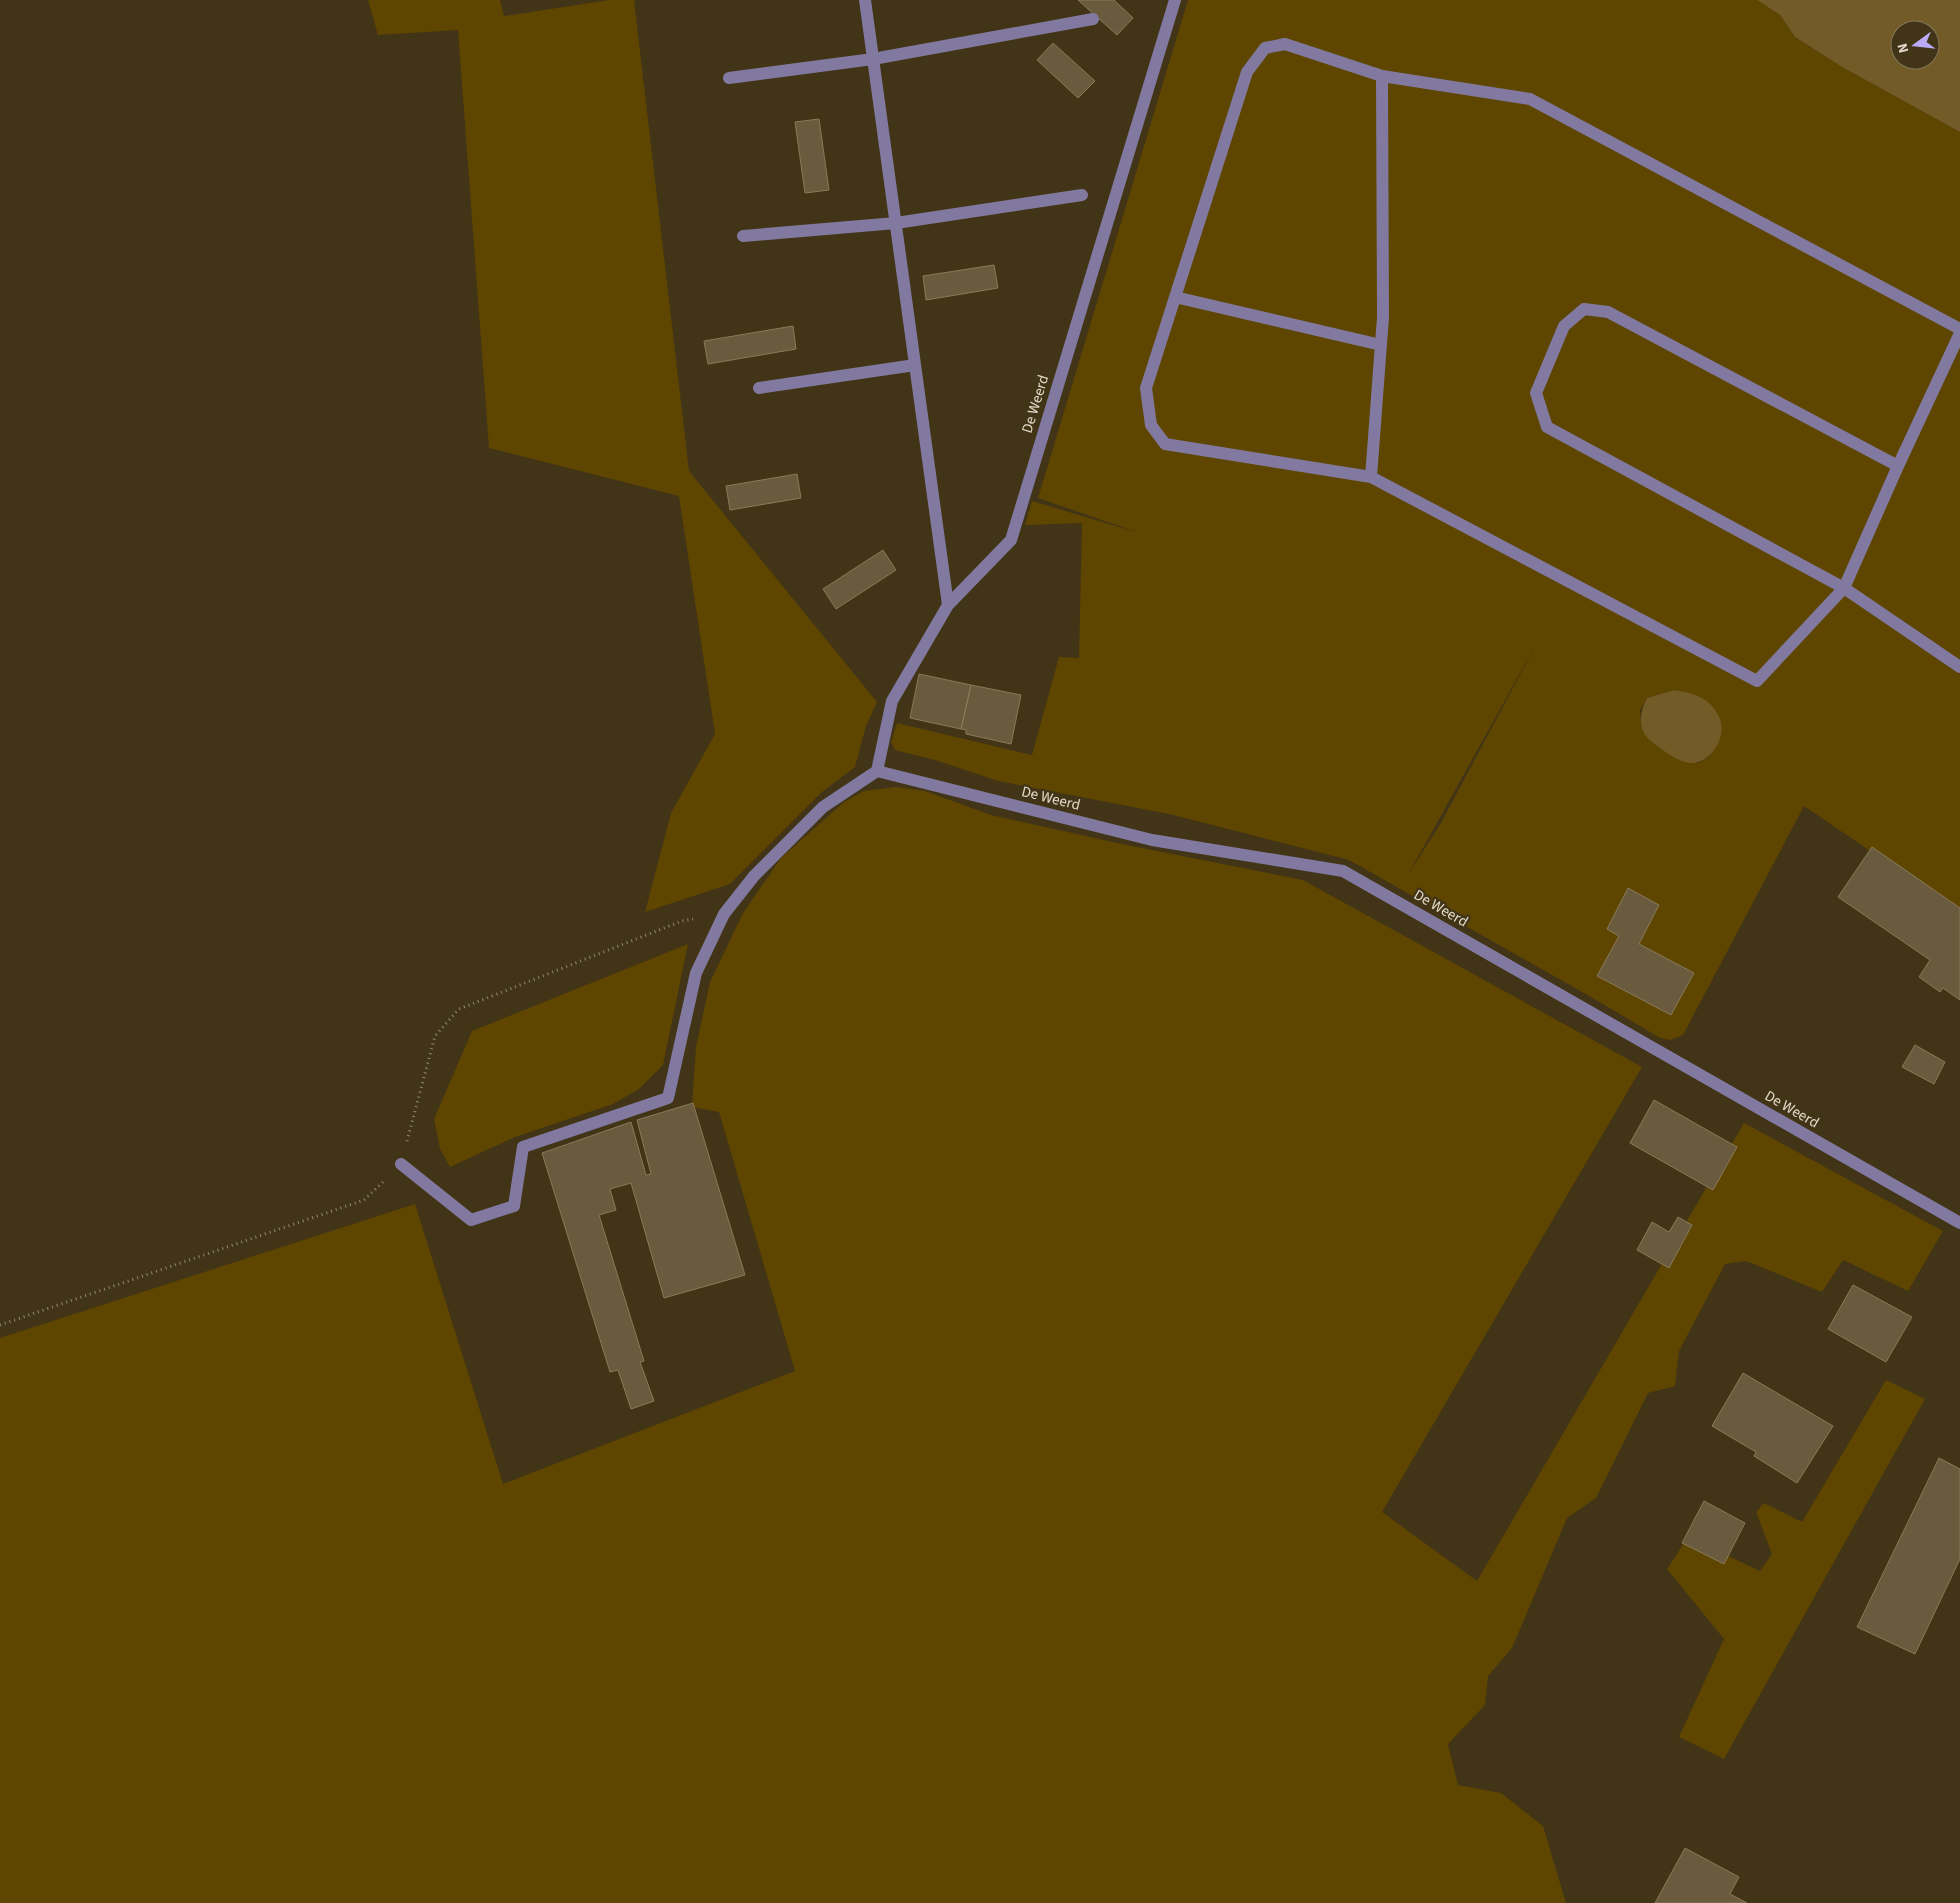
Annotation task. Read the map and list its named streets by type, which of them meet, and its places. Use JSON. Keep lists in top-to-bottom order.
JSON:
{
  "streets": {
    "street": ["De Weerd"]
  },
  "north": "left"
}
